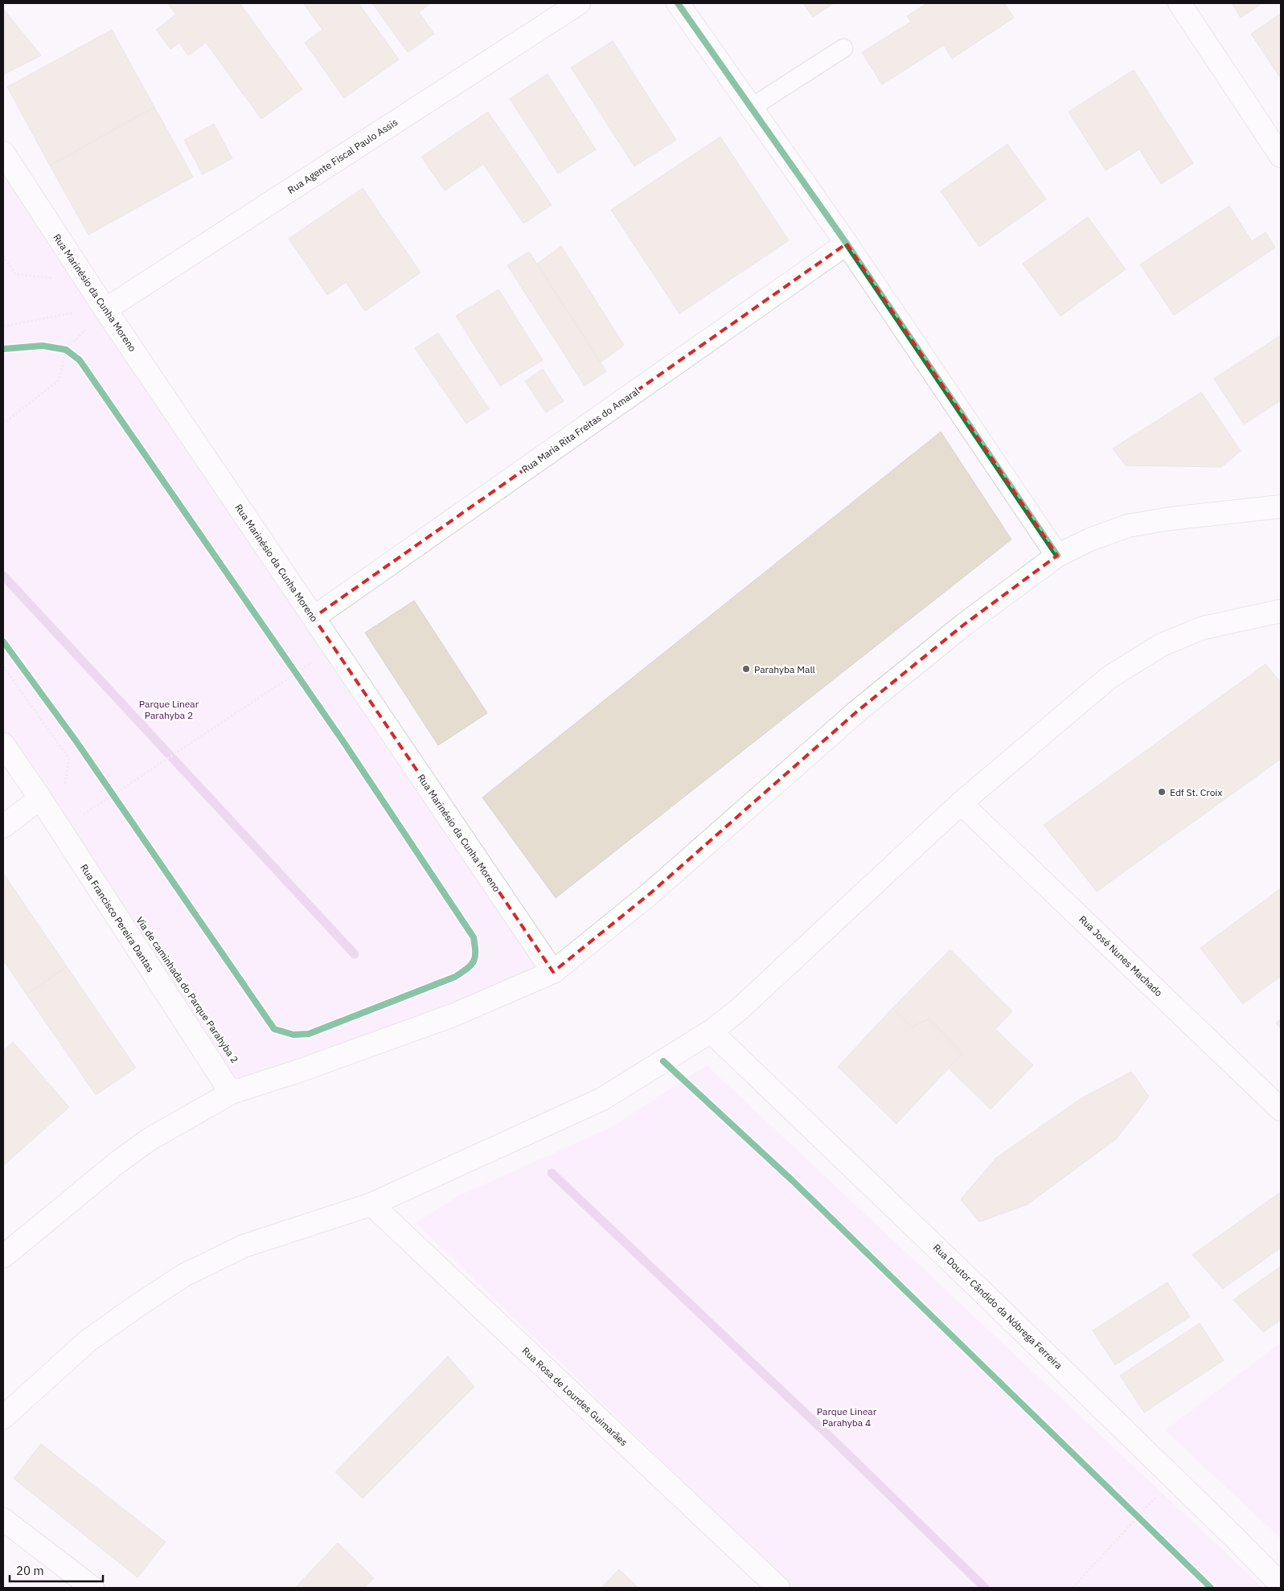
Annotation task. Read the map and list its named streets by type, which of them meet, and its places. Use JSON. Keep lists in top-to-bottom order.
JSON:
{
  "streets": {
    "street": [
      "Rua Agente Fiscal Paulo Assis",
      "Rua Marinésio da Cunha Moreno",
      "Rua Maria Rita Freitas do Amaral",
      "Rua Francisco Pereira Dantas",
      "Rua José Nunes Machado",
      "Rua Doutor Cândido da Nóbrega Ferreira",
      "Rua Rosa de Lourdes Guimarães"
    ]
  },
  "crossings": [
    ["Rua Agente Fiscal Paulo Assis", "Rua Marinésio da Cunha Moreno"],
    ["Rua Marinésio da Cunha Moreno", "Rua Maria Rita Freitas do Amaral"]
  ],
  "parks": ["Parque Linear Parahyba 2", "Parque Linear Parahyba 4"],
  "places": ["Parahyba Mall", "Edf St. Croix"],
  "scale_bar": "20 m"
}
